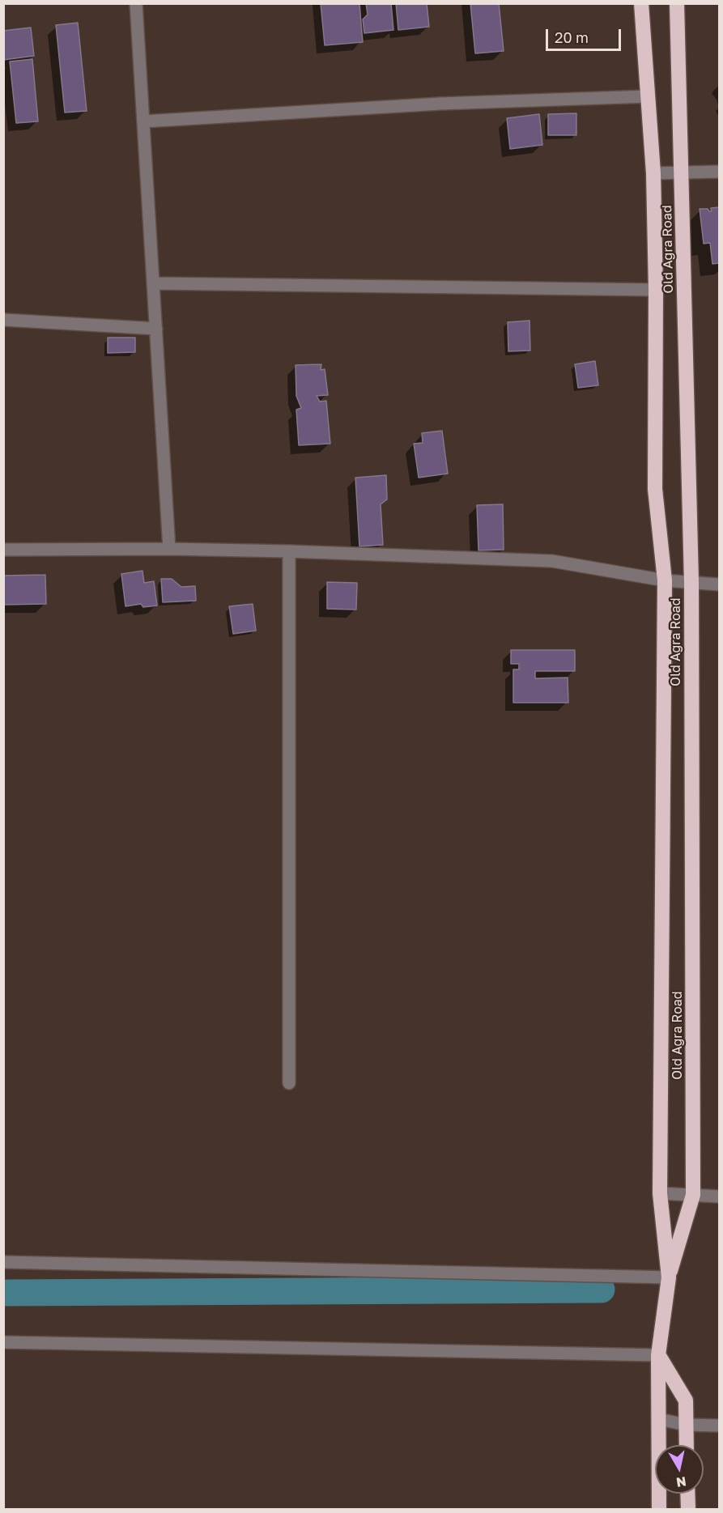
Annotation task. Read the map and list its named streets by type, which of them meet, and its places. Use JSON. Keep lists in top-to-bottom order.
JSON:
{
  "streets": {
    "highway": ["Old Agra Road"]
  },
  "scale_bar": "20 m",
  "north": "bottom"
}
